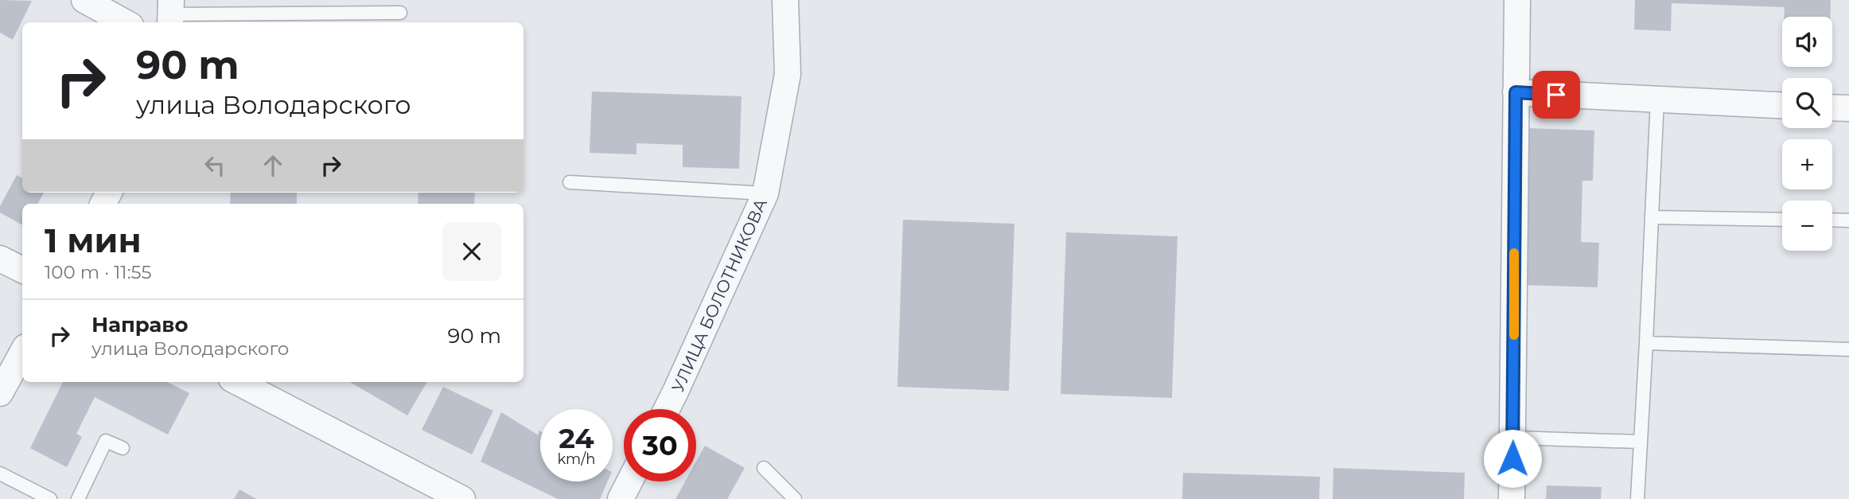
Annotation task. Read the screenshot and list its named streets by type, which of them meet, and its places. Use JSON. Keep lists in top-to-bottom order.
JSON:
{
  "streets": {
    "street": ["УЛИЦА БОЛОТНИКОВА"]
  },
  "page": {
    "map_buttons": ["+", "−"],
    "turn": ["90 m", "улица Володарского"],
    "heading": ["1 мин", "100 m · 11:55"],
    "list": [
      {
        "name": "Направо",
        "note": "улица Володарского",
        "value": "90 m"
      }
    ],
    "speed": "24 km/h",
    "limit": "30"
  }
}
